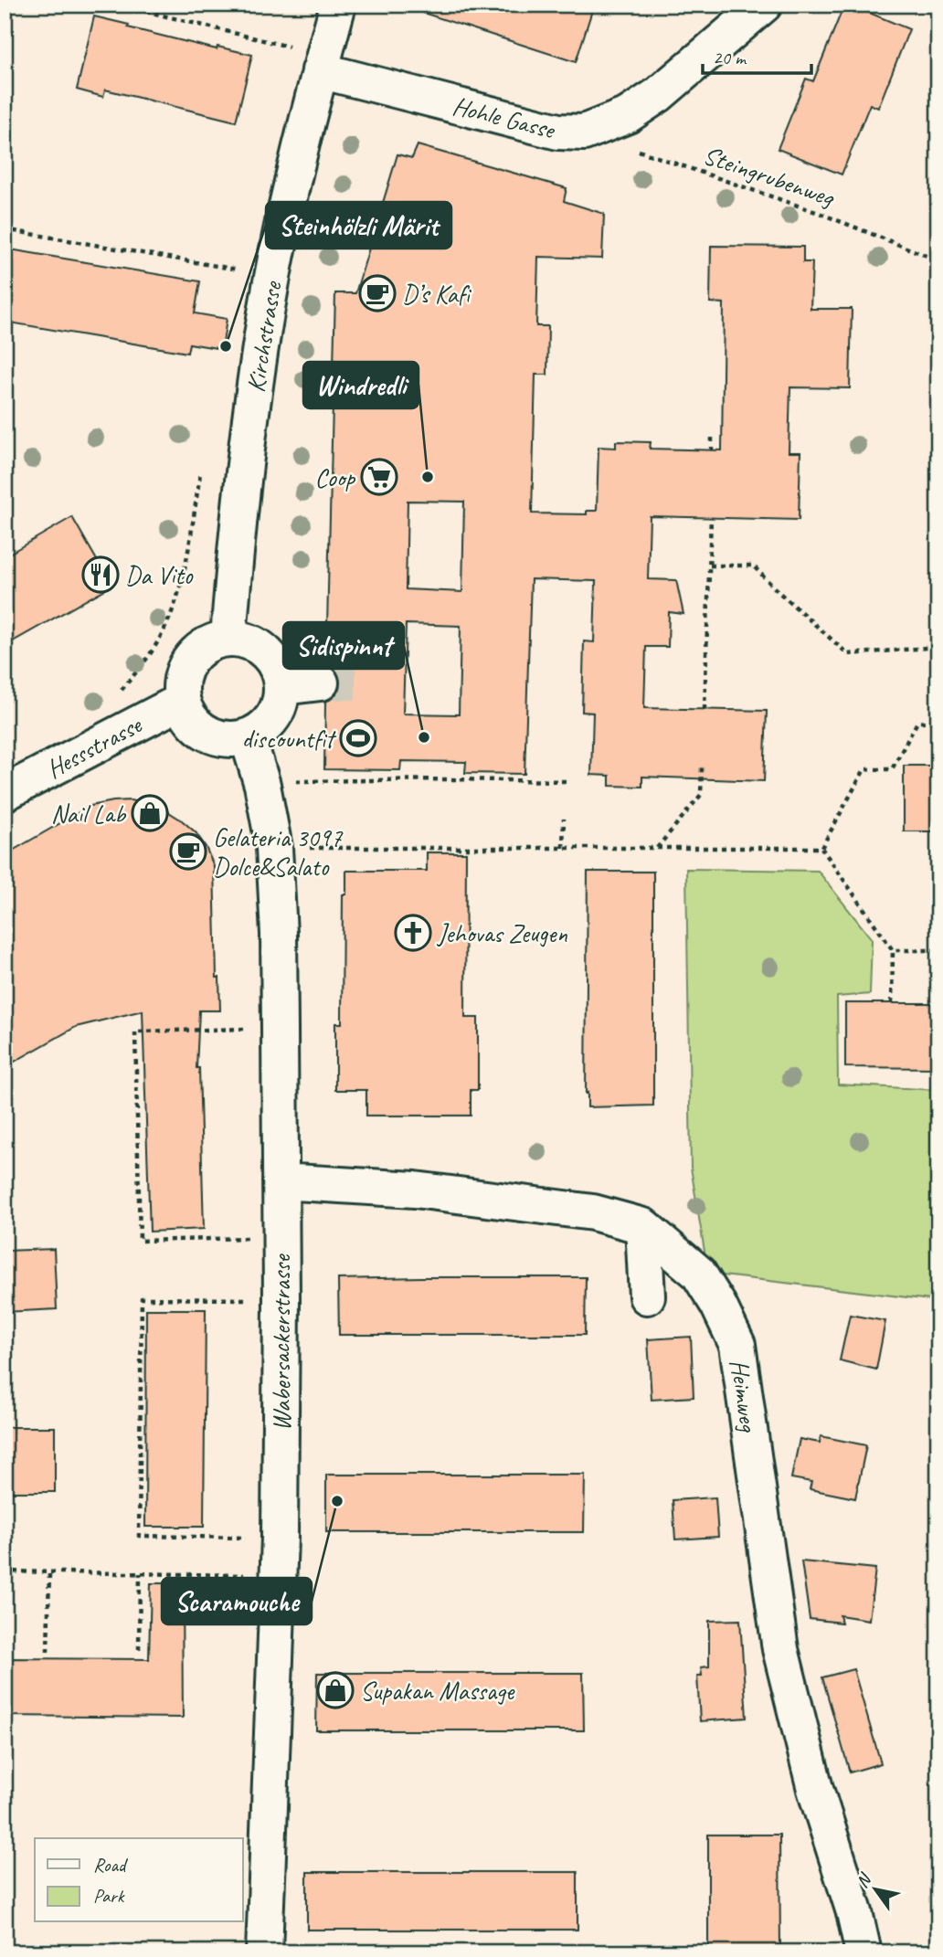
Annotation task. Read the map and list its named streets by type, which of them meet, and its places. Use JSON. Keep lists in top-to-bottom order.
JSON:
{
  "streets": {
    "street": [
      "Hohle Gasse",
      "Kirchstrasse",
      "Hessstrasse",
      "Wabersackerstrasse",
      "Heimweg"
    ],
    "path": ["Steingrubenweg"]
  },
  "crossings": [
    ["Hohle Gasse", "Steingrubenweg"],
    ["Hohle Gasse", "Kirchstrasse"],
    ["Kirchstrasse", "Hessstrasse"],
    ["Kirchstrasse", "Wabersackerstrasse"],
    ["Hessstrasse", "Wabersackerstrasse"],
    ["Wabersackerstrasse", "Heimweg"]
  ],
  "places": {
    "cafe": ["D’s Kafi", "Gelateria 3097 Dolce&Salato"],
    "other": [
      "Steinhölzli Märit",
      "Windredli",
      "Sidispinnt",
      "Scaramouche"
    ],
    "supermarket": ["Coop"],
    "restaurant": ["Da Vito"],
    "sports": ["discountfit"],
    "shop": ["Nail Lab", "Supakan Massage"],
    "church": ["Jehovas Zeugen"]
  },
  "legend": ["Road", "Park"],
  "scale_bar": "20 m",
  "north": "top left"
}
